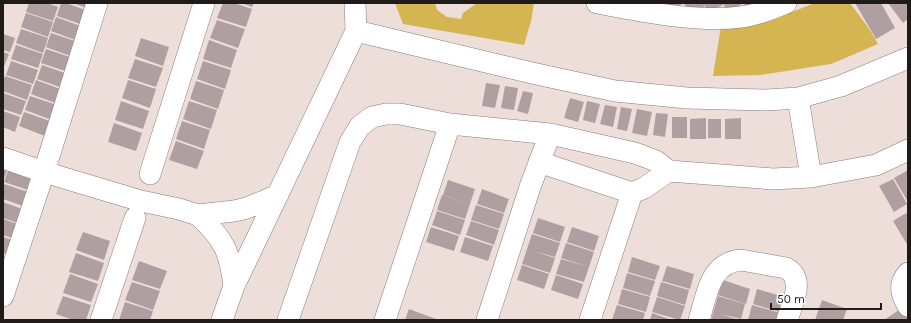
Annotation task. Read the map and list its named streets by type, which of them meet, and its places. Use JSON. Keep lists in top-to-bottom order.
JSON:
{
  "scale_bar": "50 m"
}
